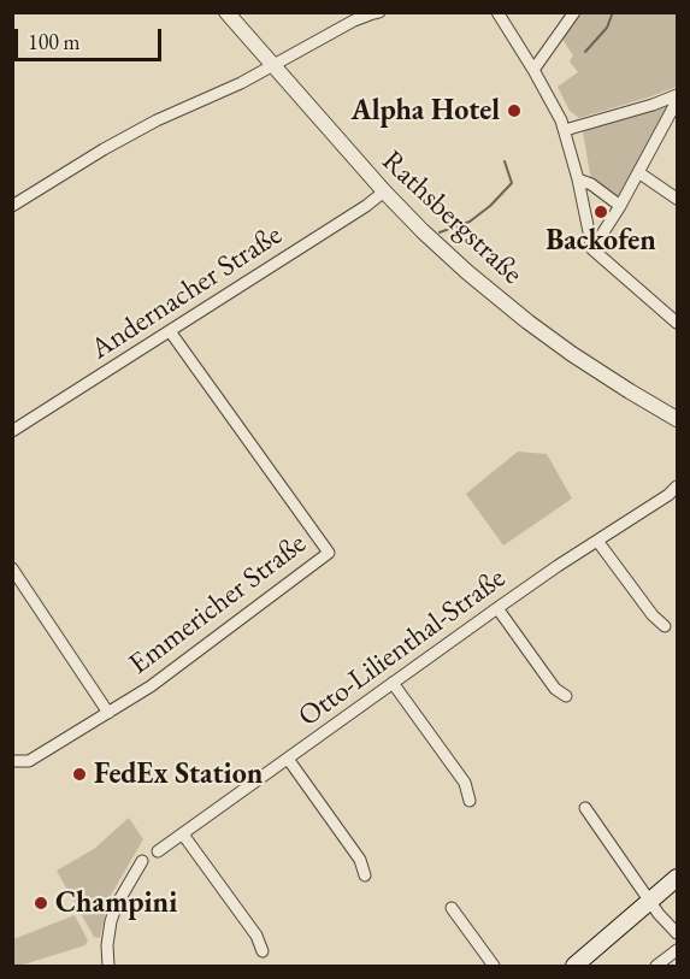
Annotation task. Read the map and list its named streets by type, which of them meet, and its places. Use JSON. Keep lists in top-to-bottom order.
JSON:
{
  "streets": {
    "street": [
      "Rathsbergstraße",
      "Andernacher Straße",
      "Emmericher Straße",
      "Otto-Lilienthal-Straße"
    ]
  },
  "crossings": [
    ["Rathsbergstraße", "Andernacher Straße"],
    ["Andernacher Straße", "Emmericher Straße"]
  ],
  "places": [
    "Alpha Hotel",
    "Backofen",
    "FedEx Station",
    "Champini"
  ],
  "scale_bar": "100 m"
}
